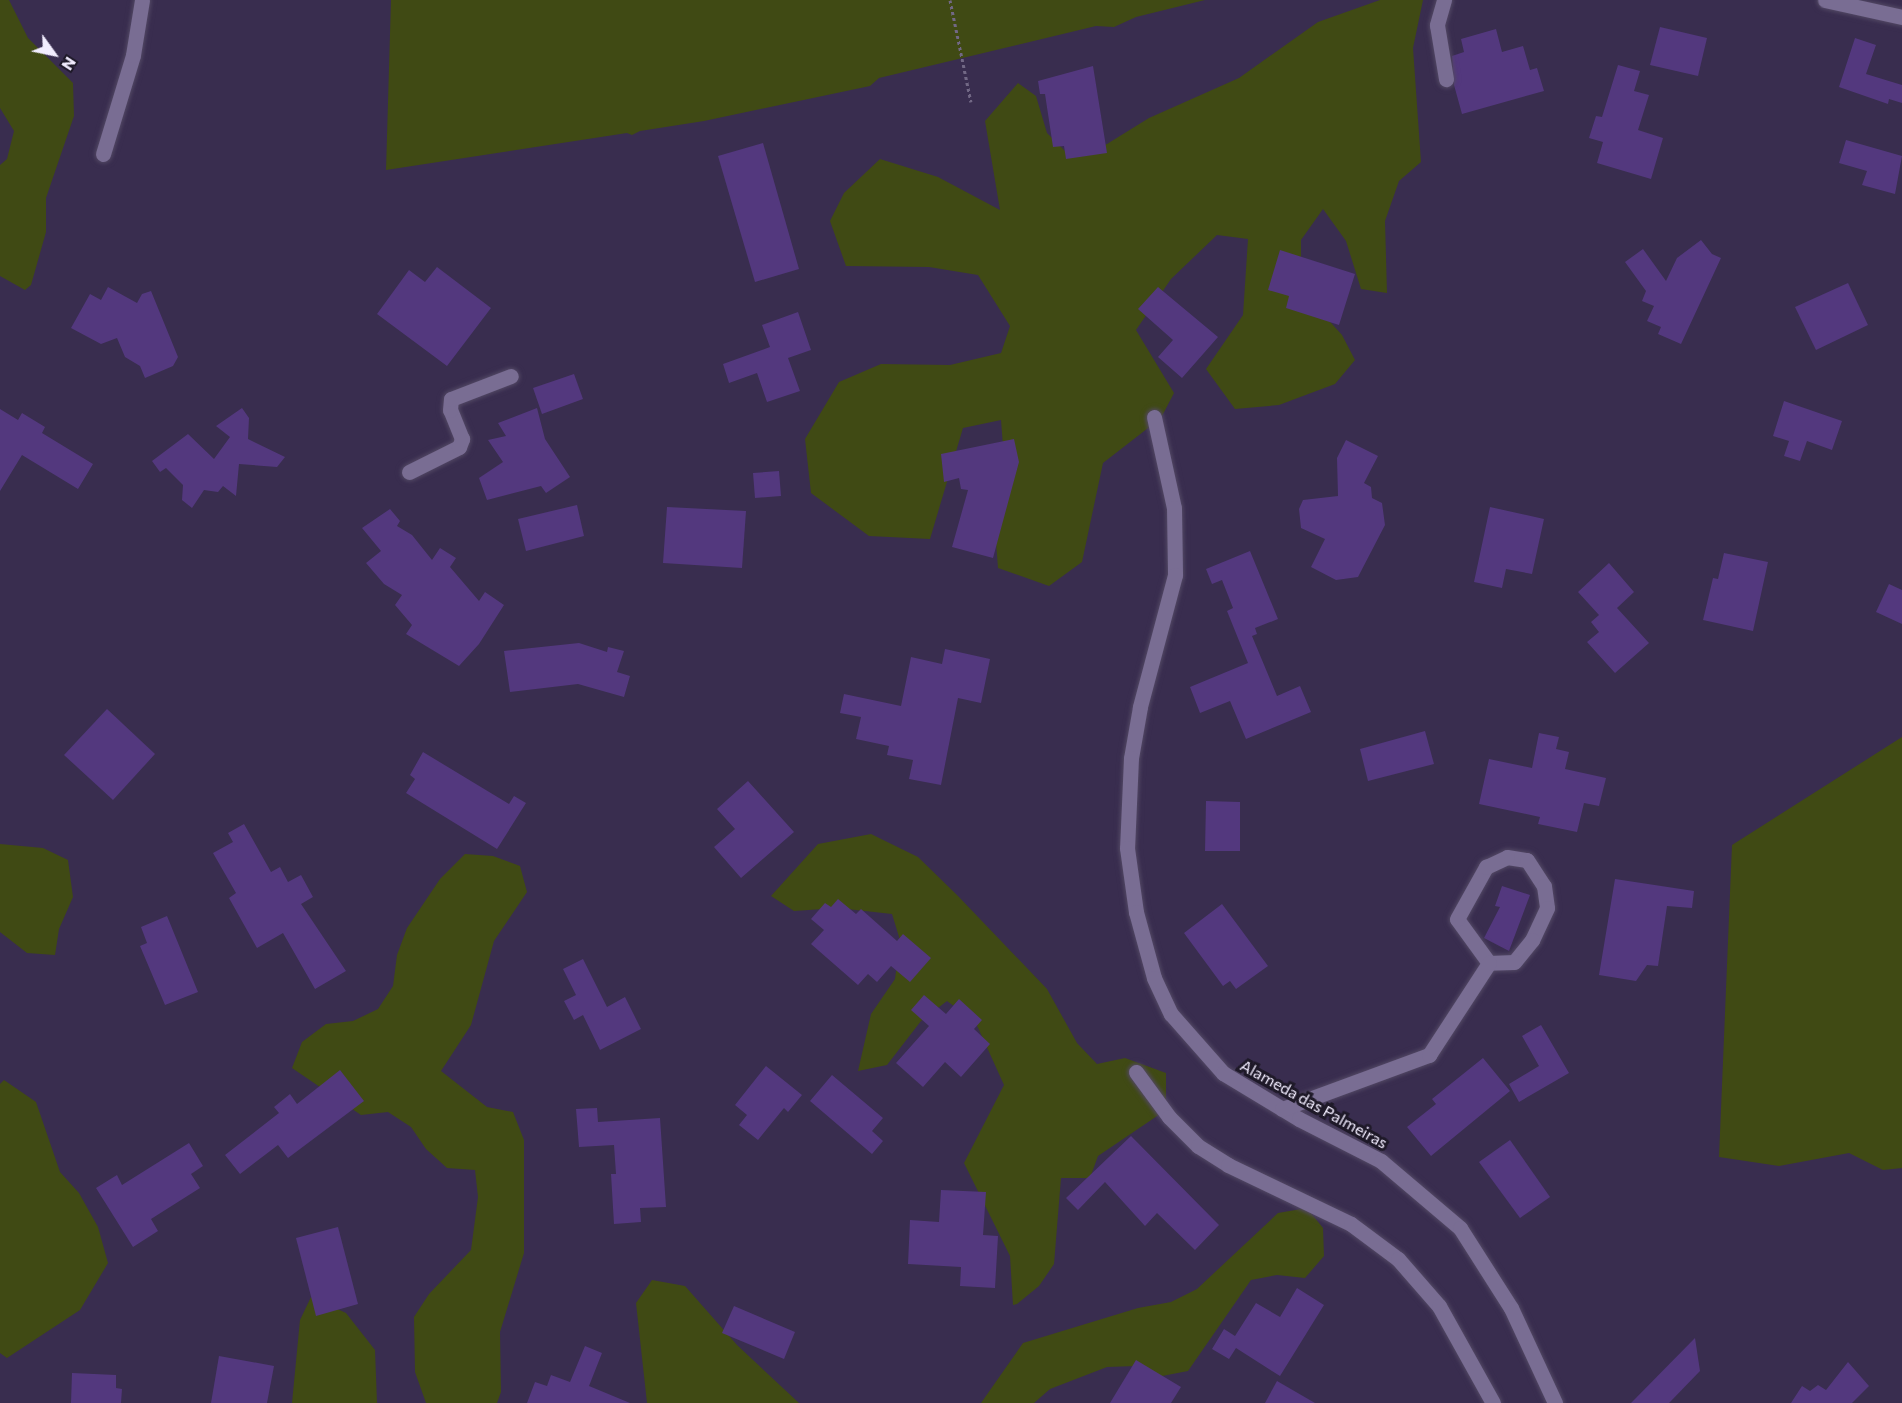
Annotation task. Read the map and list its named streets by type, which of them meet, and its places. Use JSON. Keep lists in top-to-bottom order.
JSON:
{
  "streets": {
    "lane": ["Alameda das Palmeiras"]
  },
  "north": "bottom right"
}
